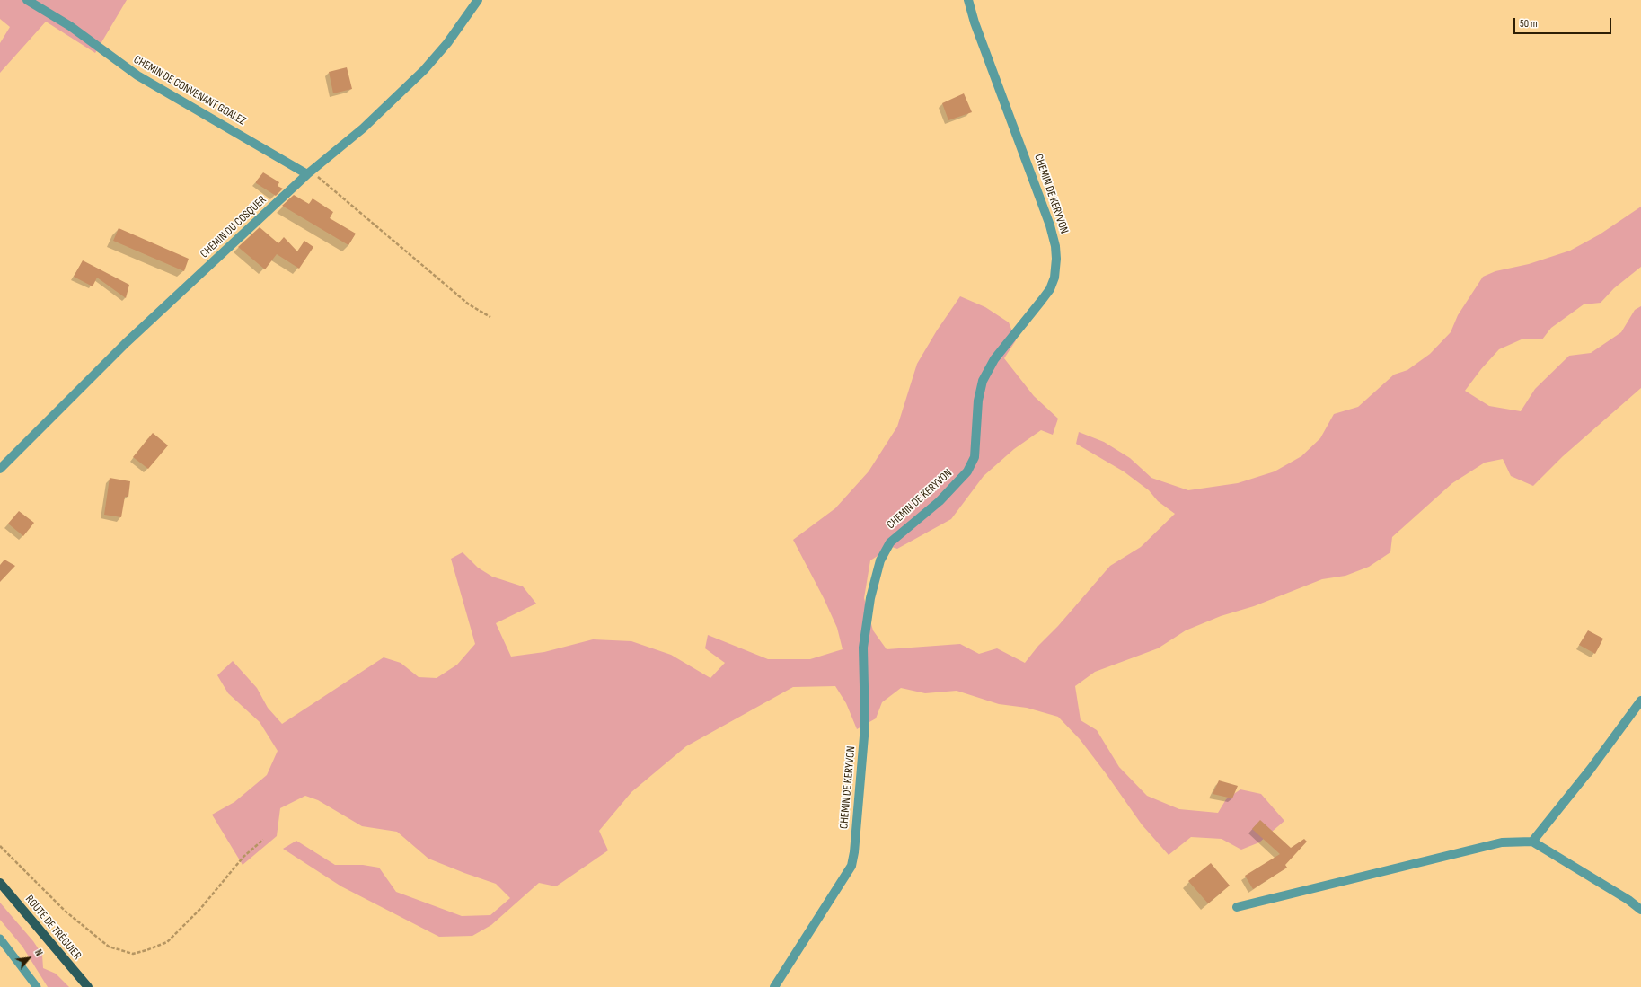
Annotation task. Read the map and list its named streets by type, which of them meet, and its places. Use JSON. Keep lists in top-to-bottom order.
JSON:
{
  "streets": {
    "main road": ["ROUTE DE TRÉGUIER"],
    "street": ["CHEMIN DE CONVENANT GOALEZ", "CHEMIN DE KERYVON", "CHEMIN DU COSQUER"]
  },
  "crossings": [
    ["CHEMIN DE CONVENANT GOALEZ", "CHEMIN DU COSQUER"]
  ],
  "scale_bar": "50 m",
  "north": "top right"
}
